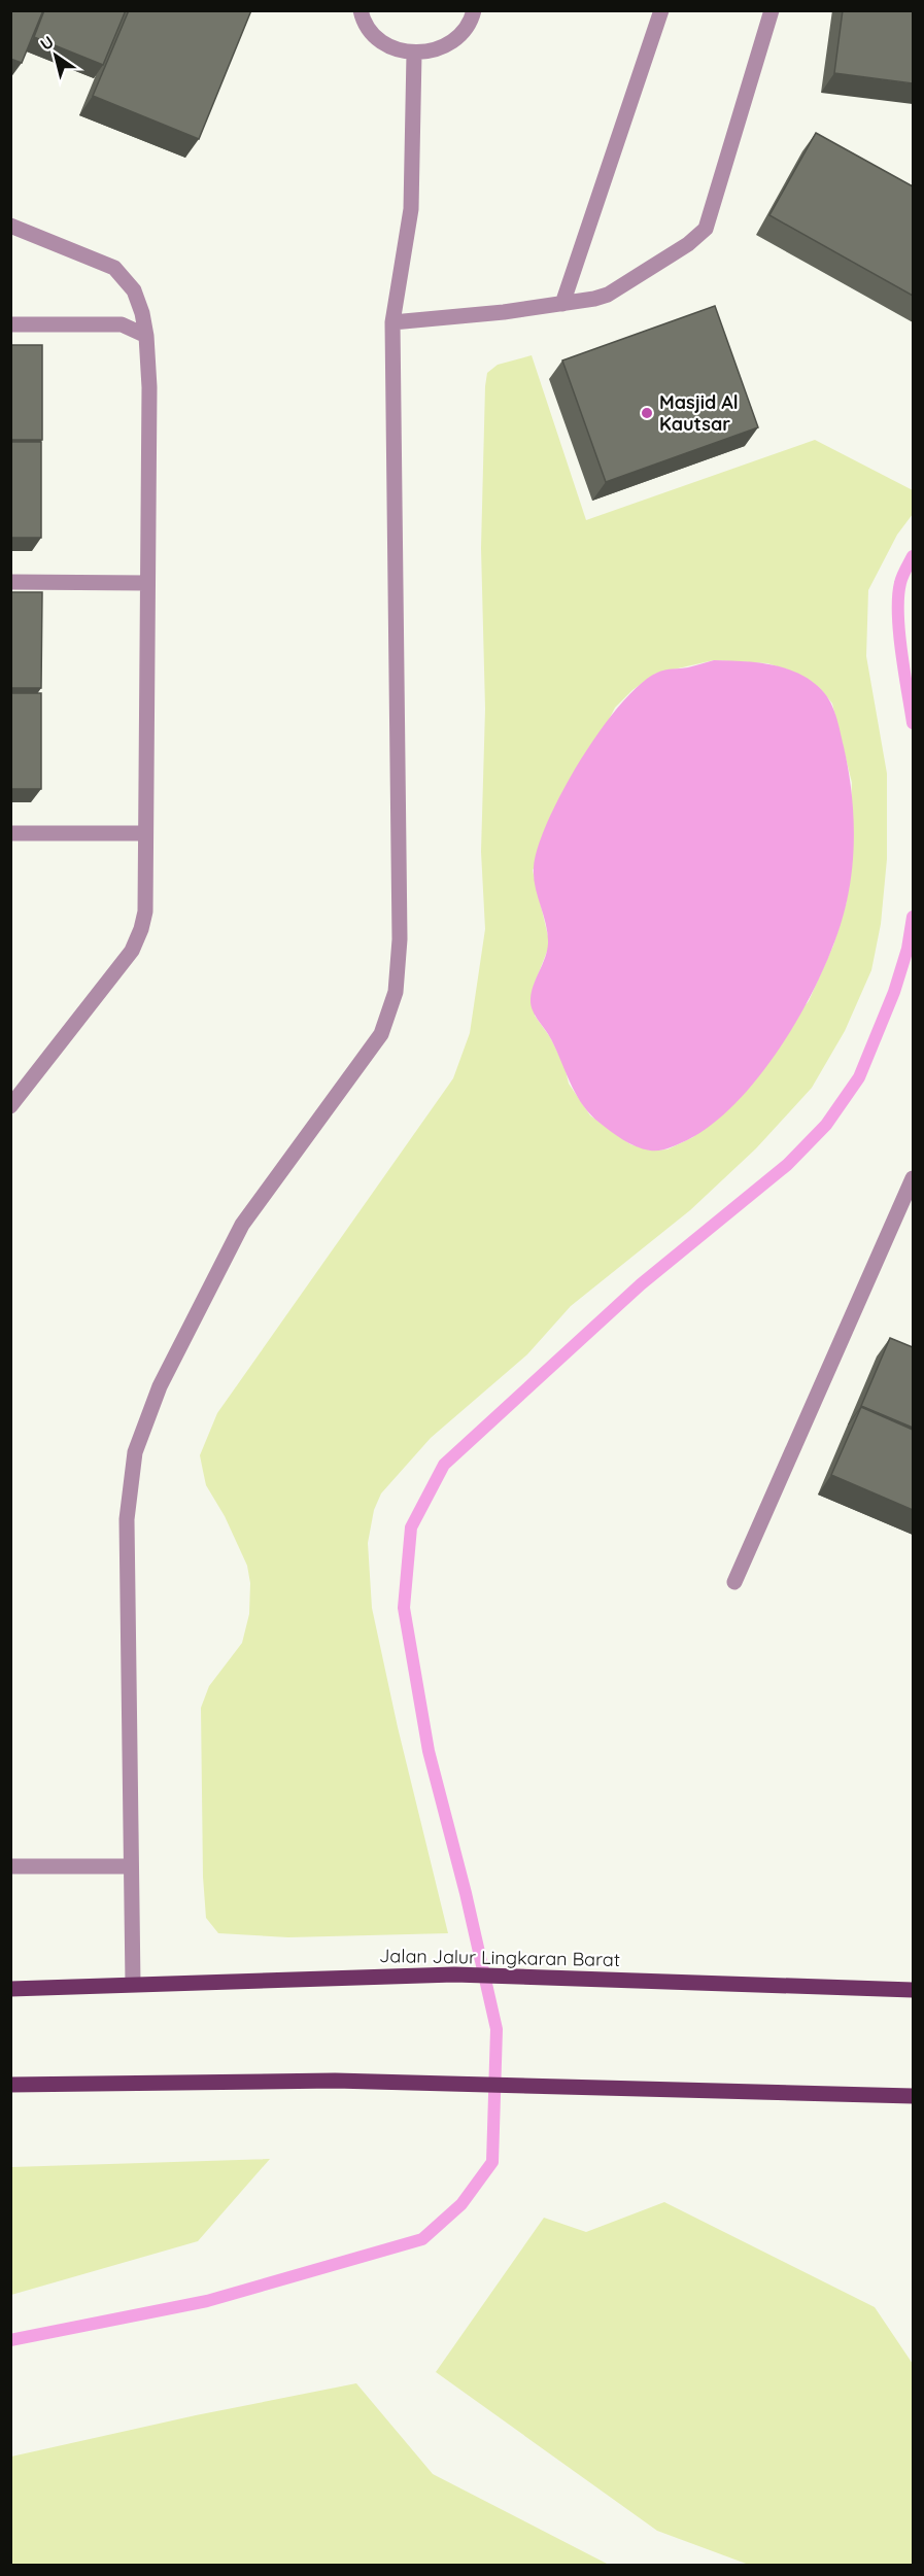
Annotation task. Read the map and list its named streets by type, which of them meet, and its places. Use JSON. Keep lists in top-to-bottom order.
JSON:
{
  "streets": {
    "main road": ["Jalan Jalur Lingkaran Barat"]
  },
  "places": ["Masjid Al Kautsar"],
  "north": "top left"
}
